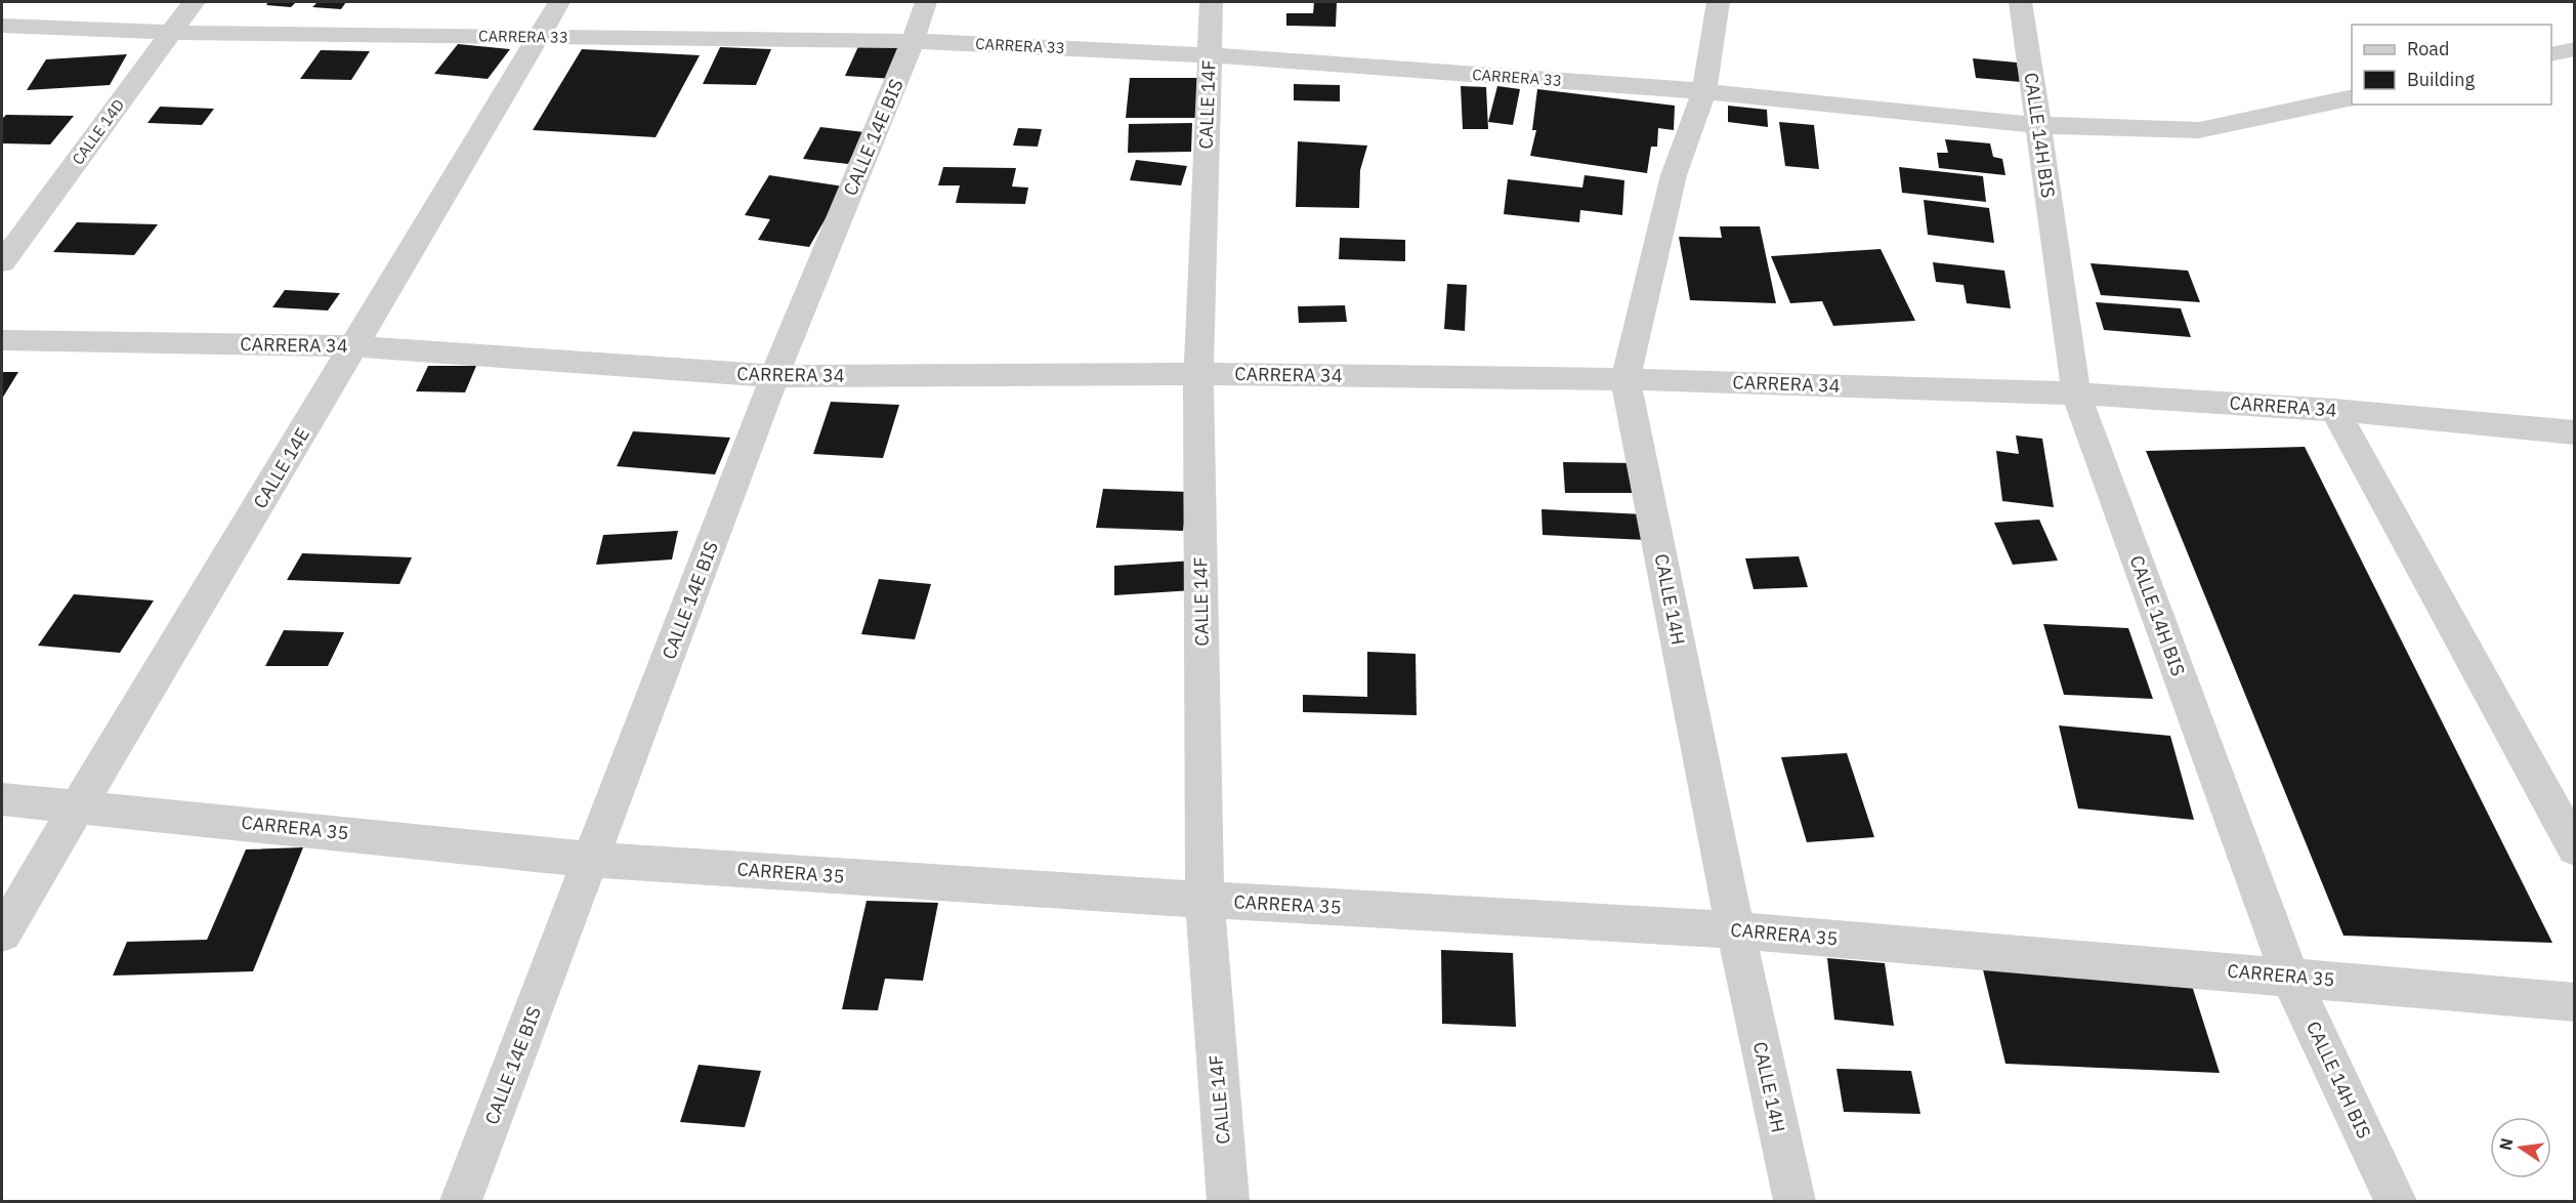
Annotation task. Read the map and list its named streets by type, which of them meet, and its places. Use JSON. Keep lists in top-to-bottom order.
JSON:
{
  "streets": {
    "street": [
      "CARRERA 33",
      "CALLE 14F",
      "CALLE 14D",
      "CALLE 14H BIS",
      "CALLE 14E BIS",
      "CARRERA 34",
      "CALLE 14E",
      "CALLE 14H",
      "CARRERA 35"
    ]
  },
  "crossings": [
    ["CARRERA 33", "CALLE 14F"],
    ["CARRERA 33", "CALLE 14D"],
    ["CARRERA 33", "CALLE 14H BIS"],
    ["CARRERA 33", "CALLE 14E BIS"],
    ["CARRERA 33", "CALLE 14E"],
    ["CARRERA 33", "CALLE 14H"],
    ["CALLE 14F", "CARRERA 34"],
    ["CALLE 14F", "CARRERA 35"],
    ["CALLE 14H BIS", "CARRERA 34"],
    ["CALLE 14H BIS", "CARRERA 35"],
    ["CALLE 14E BIS", "CARRERA 34"],
    ["CALLE 14E BIS", "CARRERA 35"],
    ["CARRERA 34", "CALLE 14E"],
    ["CARRERA 34", "CALLE 14H"],
    ["CALLE 14E", "CARRERA 35"],
    ["CALLE 14H", "CARRERA 35"]
  ],
  "legend": ["Road", "Building"],
  "north": "left"
}
